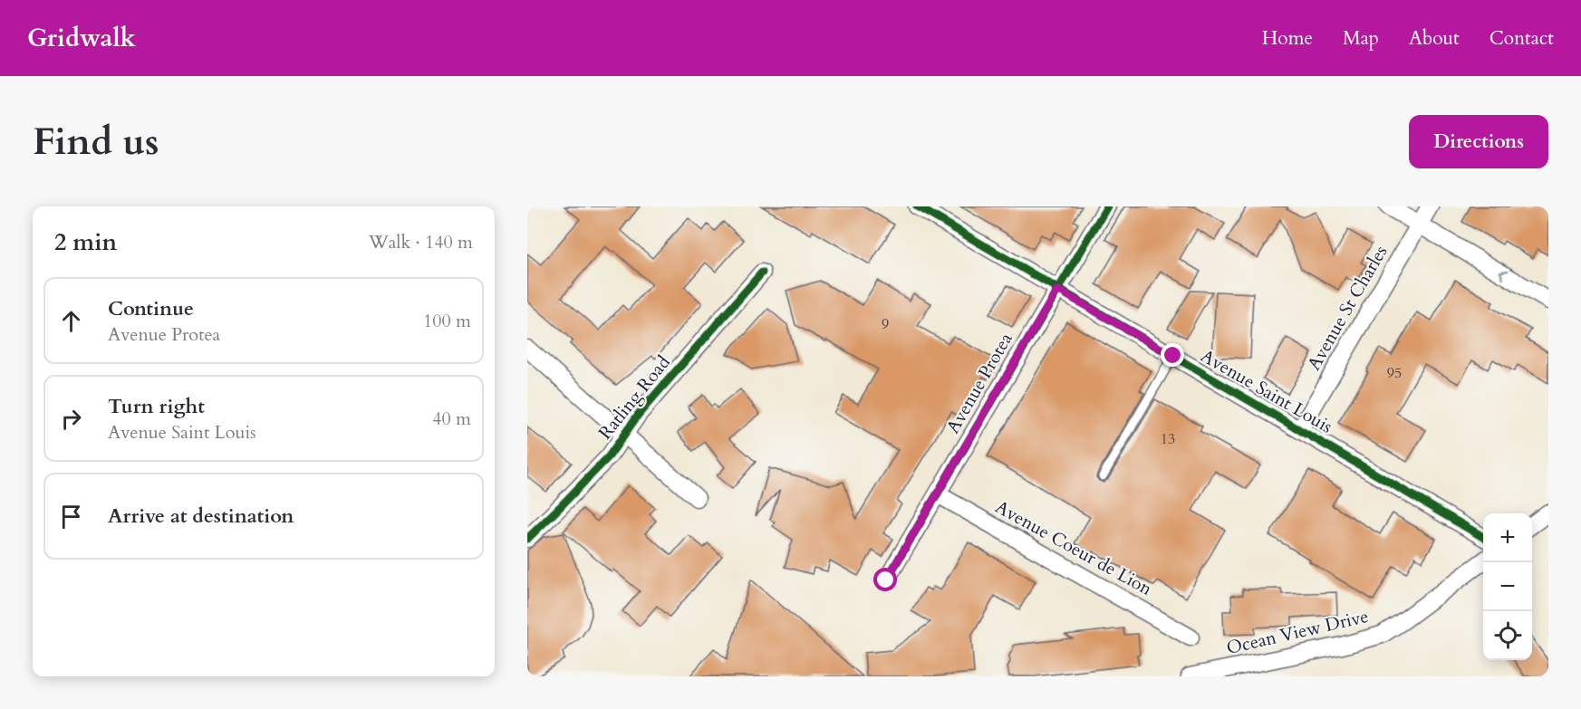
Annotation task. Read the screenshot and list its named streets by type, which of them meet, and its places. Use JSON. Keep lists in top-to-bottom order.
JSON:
{
  "streets": {
    "street": [
      "Avenue St Charles",
      "Avenue Protea",
      "Avenue Saint Louis",
      "Ratling Road",
      "Avenue Coeur de Lion",
      "Ocean View Drive"
    ]
  },
  "crossings": [
    ["Avenue St Charles", "Avenue Saint Louis"],
    ["Avenue Protea", "Avenue Saint Louis"],
    ["Avenue Protea", "Avenue Coeur de Lion"]
  ],
  "house_numbers": ["9", "95", "13"],
  "page": {
    "header": "Gridwalk",
    "nav": [
      "Home",
      "Map",
      "About",
      "Contact"
    ],
    "buttons": "Directions",
    "title": "Find us",
    "heading": ["2 min", "Walk · 140 m"],
    "list": [
      ["Continue", "Avenue Protea", "100 m"],
      ["Turn right", "Avenue Saint Louis", "40 m"],
      "Arrive at destination"
    ],
    "map_buttons": ["+", "−"]
  }
}
